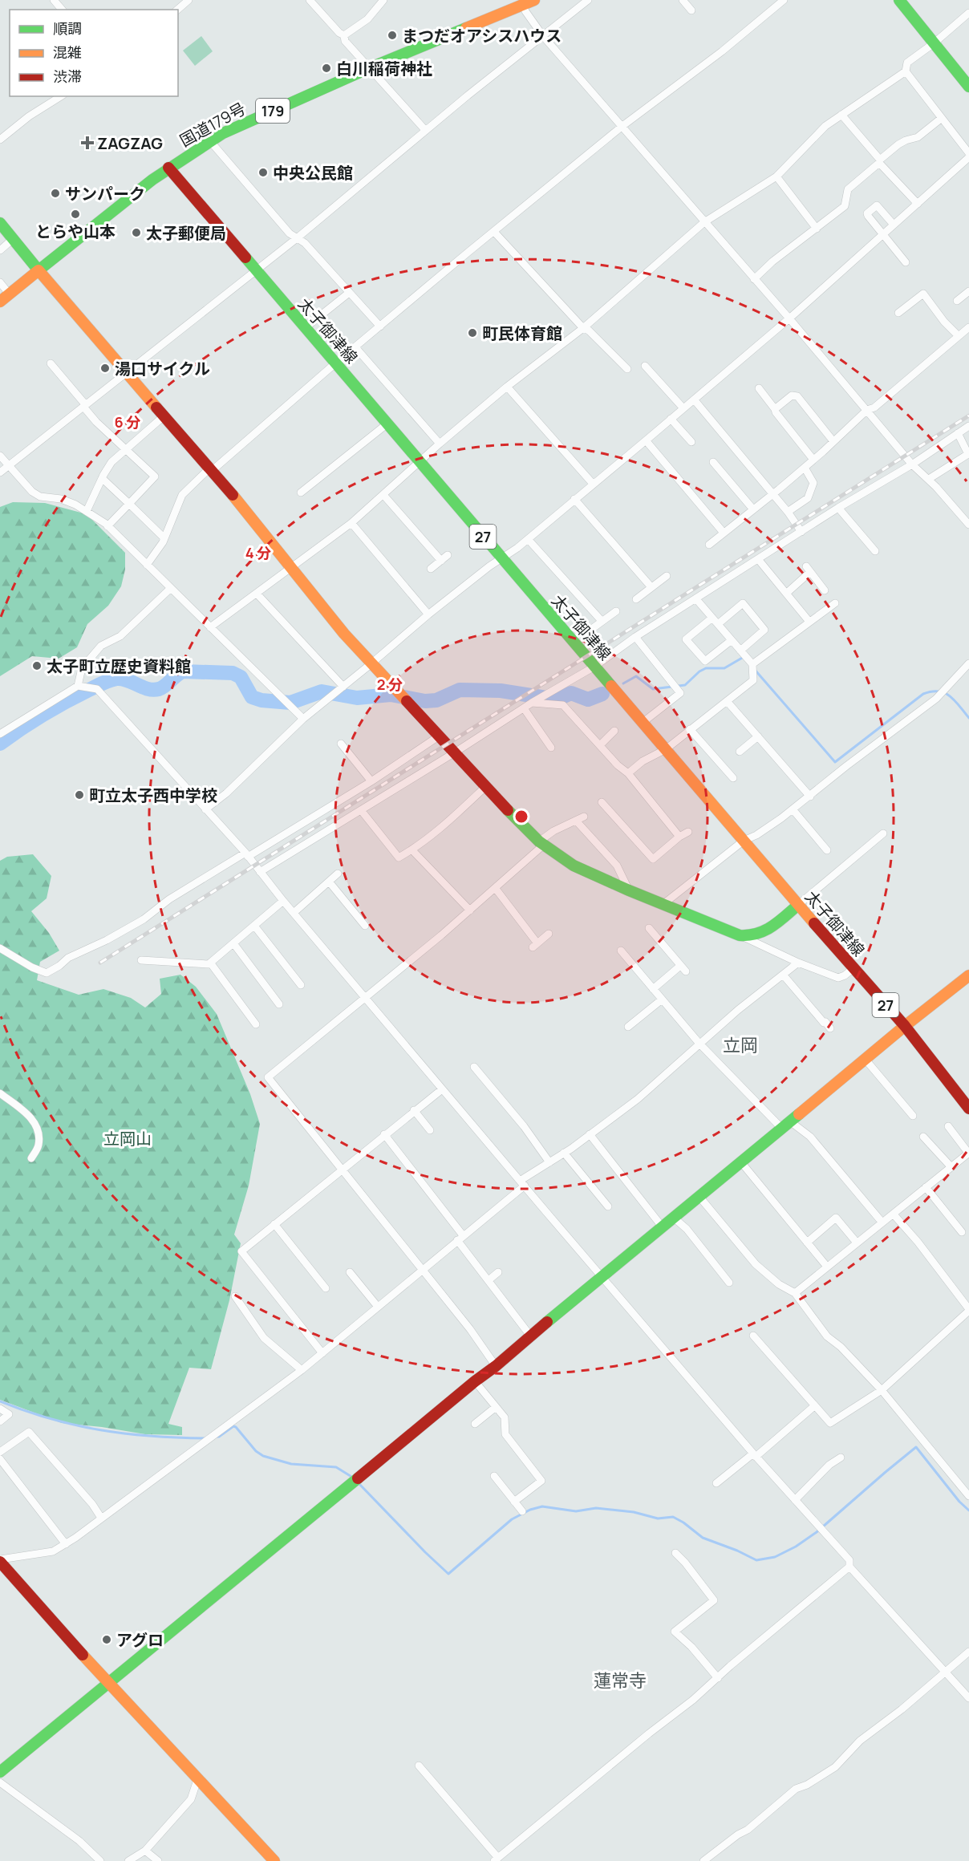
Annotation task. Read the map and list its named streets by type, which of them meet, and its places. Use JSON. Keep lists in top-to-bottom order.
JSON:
{
  "streets": {
    "main road": [
      "179",
      "国道179号",
      "太子御津線",
      "27"
    ]
  },
  "crossings": [
    ["国道179号", "太子御津線"]
  ],
  "districts": ["立岡", "蓮常寺"],
  "parks": ["立岡山"],
  "places": {
    "other": [
      "まつだオアシスハウス",
      "白川稲荷神社",
      "中央公民館",
      "サンパーク",
      "とらや山本",
      "太子郵便局",
      "町民体育館",
      "湯口サイクル",
      "太子町立歴史資料館",
      "町立太子西中学校",
      "アグロ"
    ],
    "health": ["ZAGZAG"]
  },
  "legend": ["順調", "混雑", "渋滞"],
  "rings": ["6 分", "4 分", "2 分"]
}
